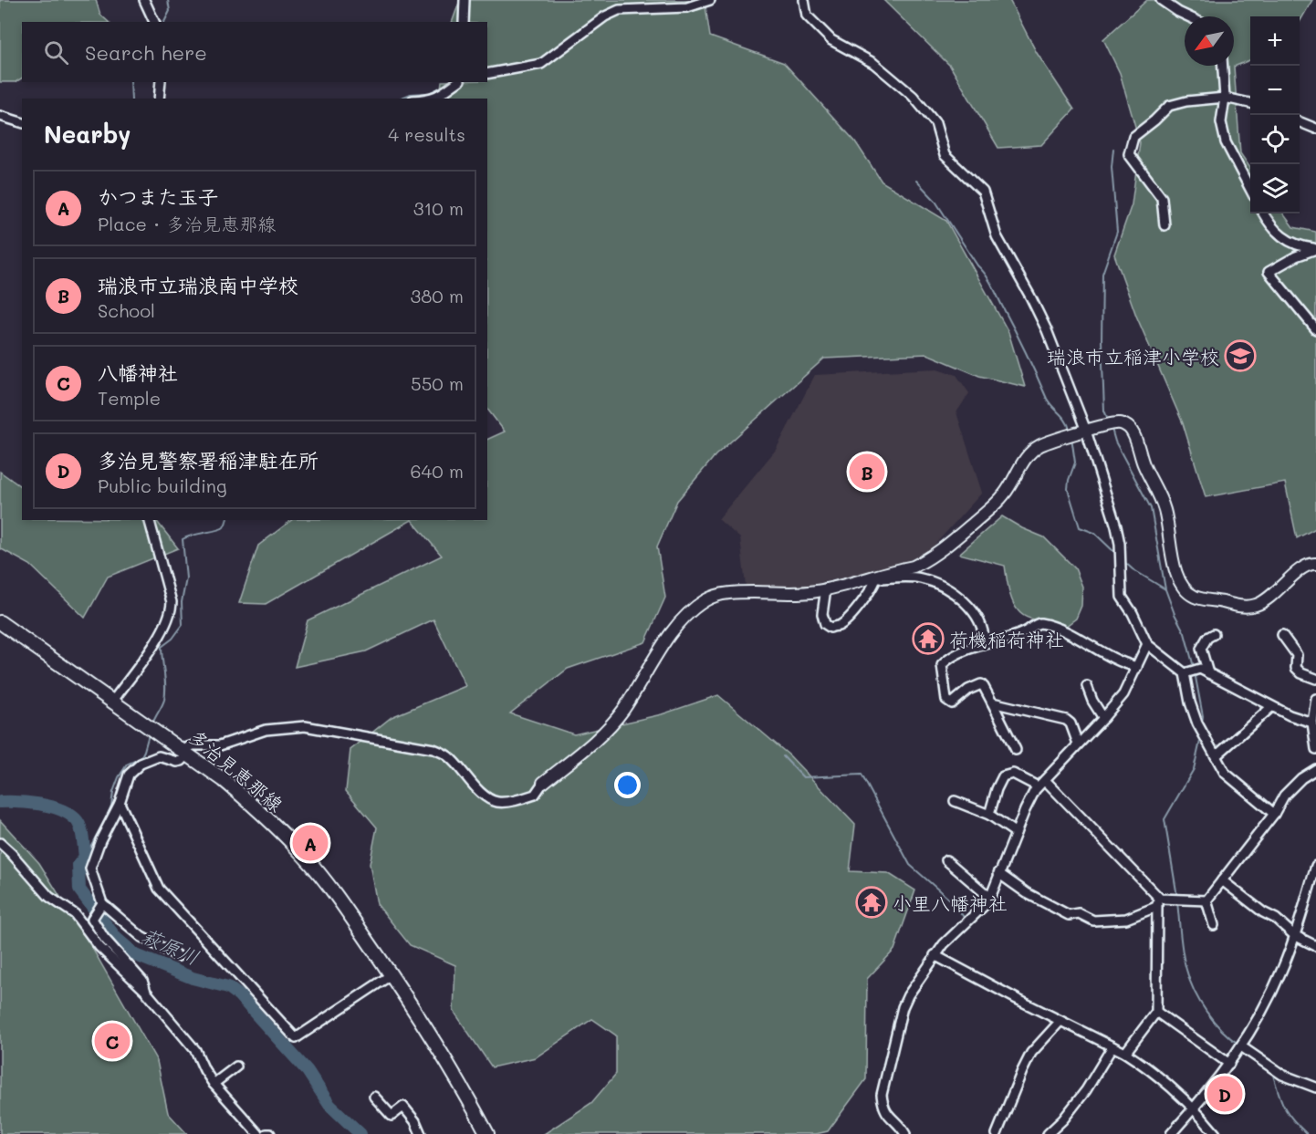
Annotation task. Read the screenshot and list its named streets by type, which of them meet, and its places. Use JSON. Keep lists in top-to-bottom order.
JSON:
{
  "streets": {
    "main road": ["多治見恵那線"]
  },
  "water": ["萩原川"],
  "places": {
    "school or university": ["瑞浪市立稲津小学校"],
    "temple": ["荷機稲荷神社", "小里八幡神社"]
  },
  "north": "bottom left",
  "page": {
    "map_buttons": ["+", "−"],
    "search": "Search here",
    "heading": ["Nearby", "4 results"],
    "list": [
      {
        "mark": "A",
        "name": "かつまた玉子",
        "note": "Place · 多治見恵那線",
        "value": "310 m"
      },
      {
        "mark": "B",
        "name": "瑞浪市立瑞浪南中学校",
        "note": "School",
        "value": "380 m"
      },
      {
        "mark": "C",
        "name": "八幡神社",
        "note": "Temple",
        "value": "550 m"
      },
      {
        "mark": "D",
        "name": "多治見警察署稲津駐在所",
        "note": "Public building",
        "value": "640 m"
      }
    ],
    "pins": [
      "B",
      "A",
      "C",
      "D"
    ]
  }
}
